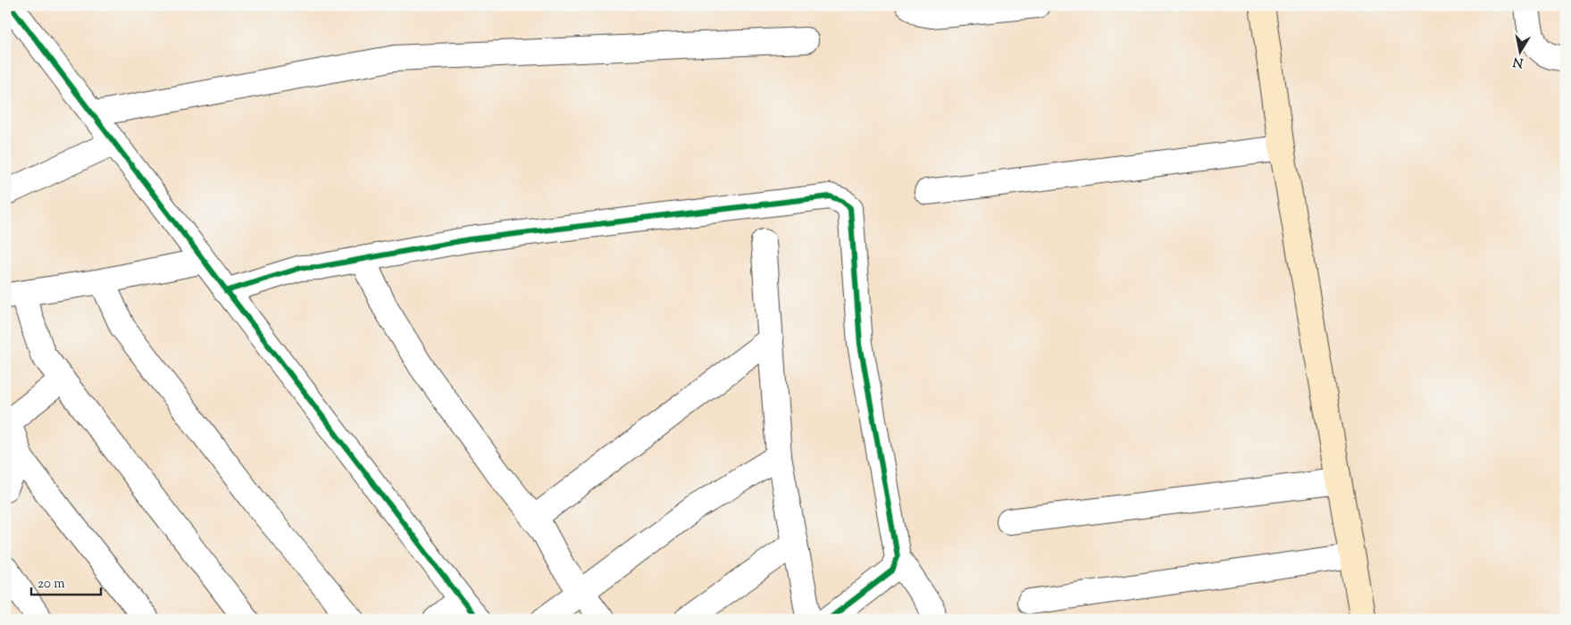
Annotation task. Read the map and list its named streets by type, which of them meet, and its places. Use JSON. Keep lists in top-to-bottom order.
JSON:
{
  "scale_bar": "20 m",
  "north": "bottom"
}
